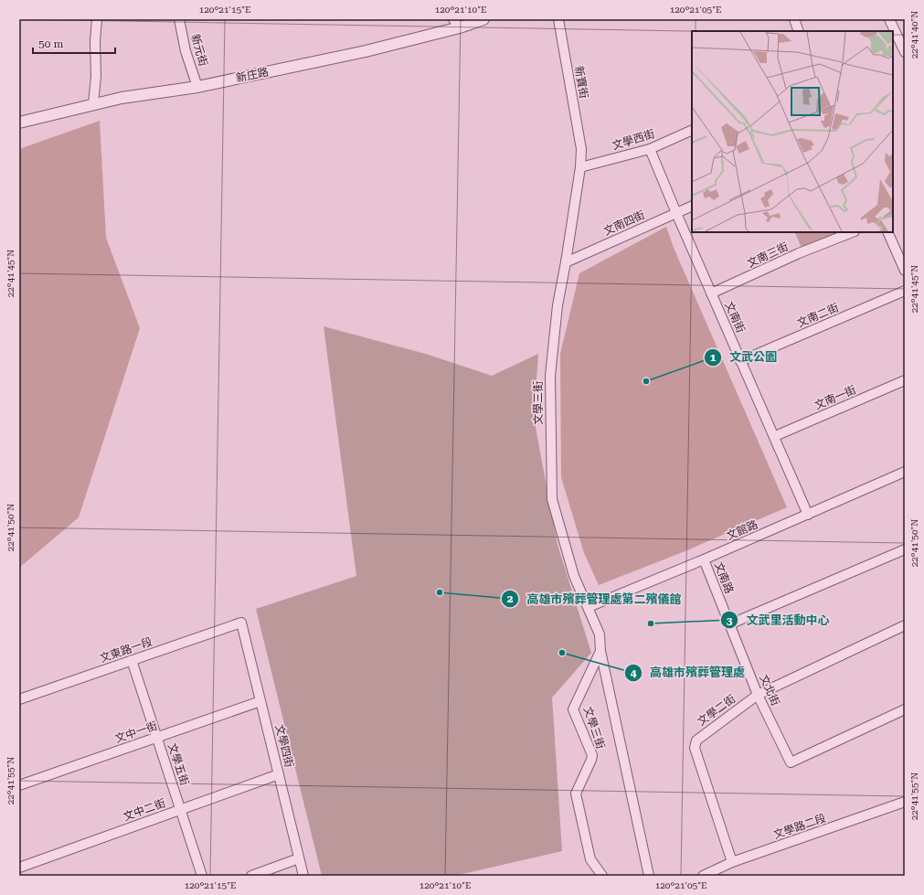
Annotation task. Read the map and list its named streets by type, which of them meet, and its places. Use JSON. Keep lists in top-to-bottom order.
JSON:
{
  "streets": {
    "street": [
      "新元街",
      "新庄路",
      "新寶街",
      "文學西街",
      "文南四街",
      "文南三街",
      "文南二街",
      "文南街",
      "文南一街",
      "文學三街",
      "文館路",
      "文南路",
      "文東路一段",
      "文北街",
      "文學二街",
      "文中一街",
      "文學四街",
      "文學五街",
      "文中二街",
      "文學路二段"
    ]
  },
  "crossings": [
    ["新元街", "新庄路"],
    ["新寶街", "文學三街"],
    ["文學西街", "文南街"],
    ["文學西街", "文學三街"],
    ["文南四街", "文南街"],
    ["文南四街", "文學三街"],
    ["文南三街", "文南街"],
    ["文南二街", "文南街"],
    ["文南街", "文南一街"],
    ["文南街", "文館路"],
    ["文學三街", "文館路"],
    ["文館路", "文南路"],
    ["文南路", "文北街"],
    ["文東路一段", "文學四街"],
    ["文東路一段", "文學五街"],
    ["文北街", "文學二街"],
    ["文學二街", "文學路二段"],
    ["文中一街", "文學四街"],
    ["文中一街", "文學五街"],
    ["文學四街", "文中二街"],
    ["文學五街", "文中二街"]
  ],
  "places": [
    "文武公園",
    "高雄市殯葬管理處第二殯儀館",
    "文武里活動中心",
    "高雄市殯葬管理處"
  ],
  "scale_bar": "50 m",
  "coordinates": [
    "120°21'15\"E",
    "120°21'10\"E",
    "120°21'05\"E",
    "22°41'40\"N",
    "22°41'45\"N",
    "22°41'50\"N",
    "22°41'55\"N"
  ]
}
